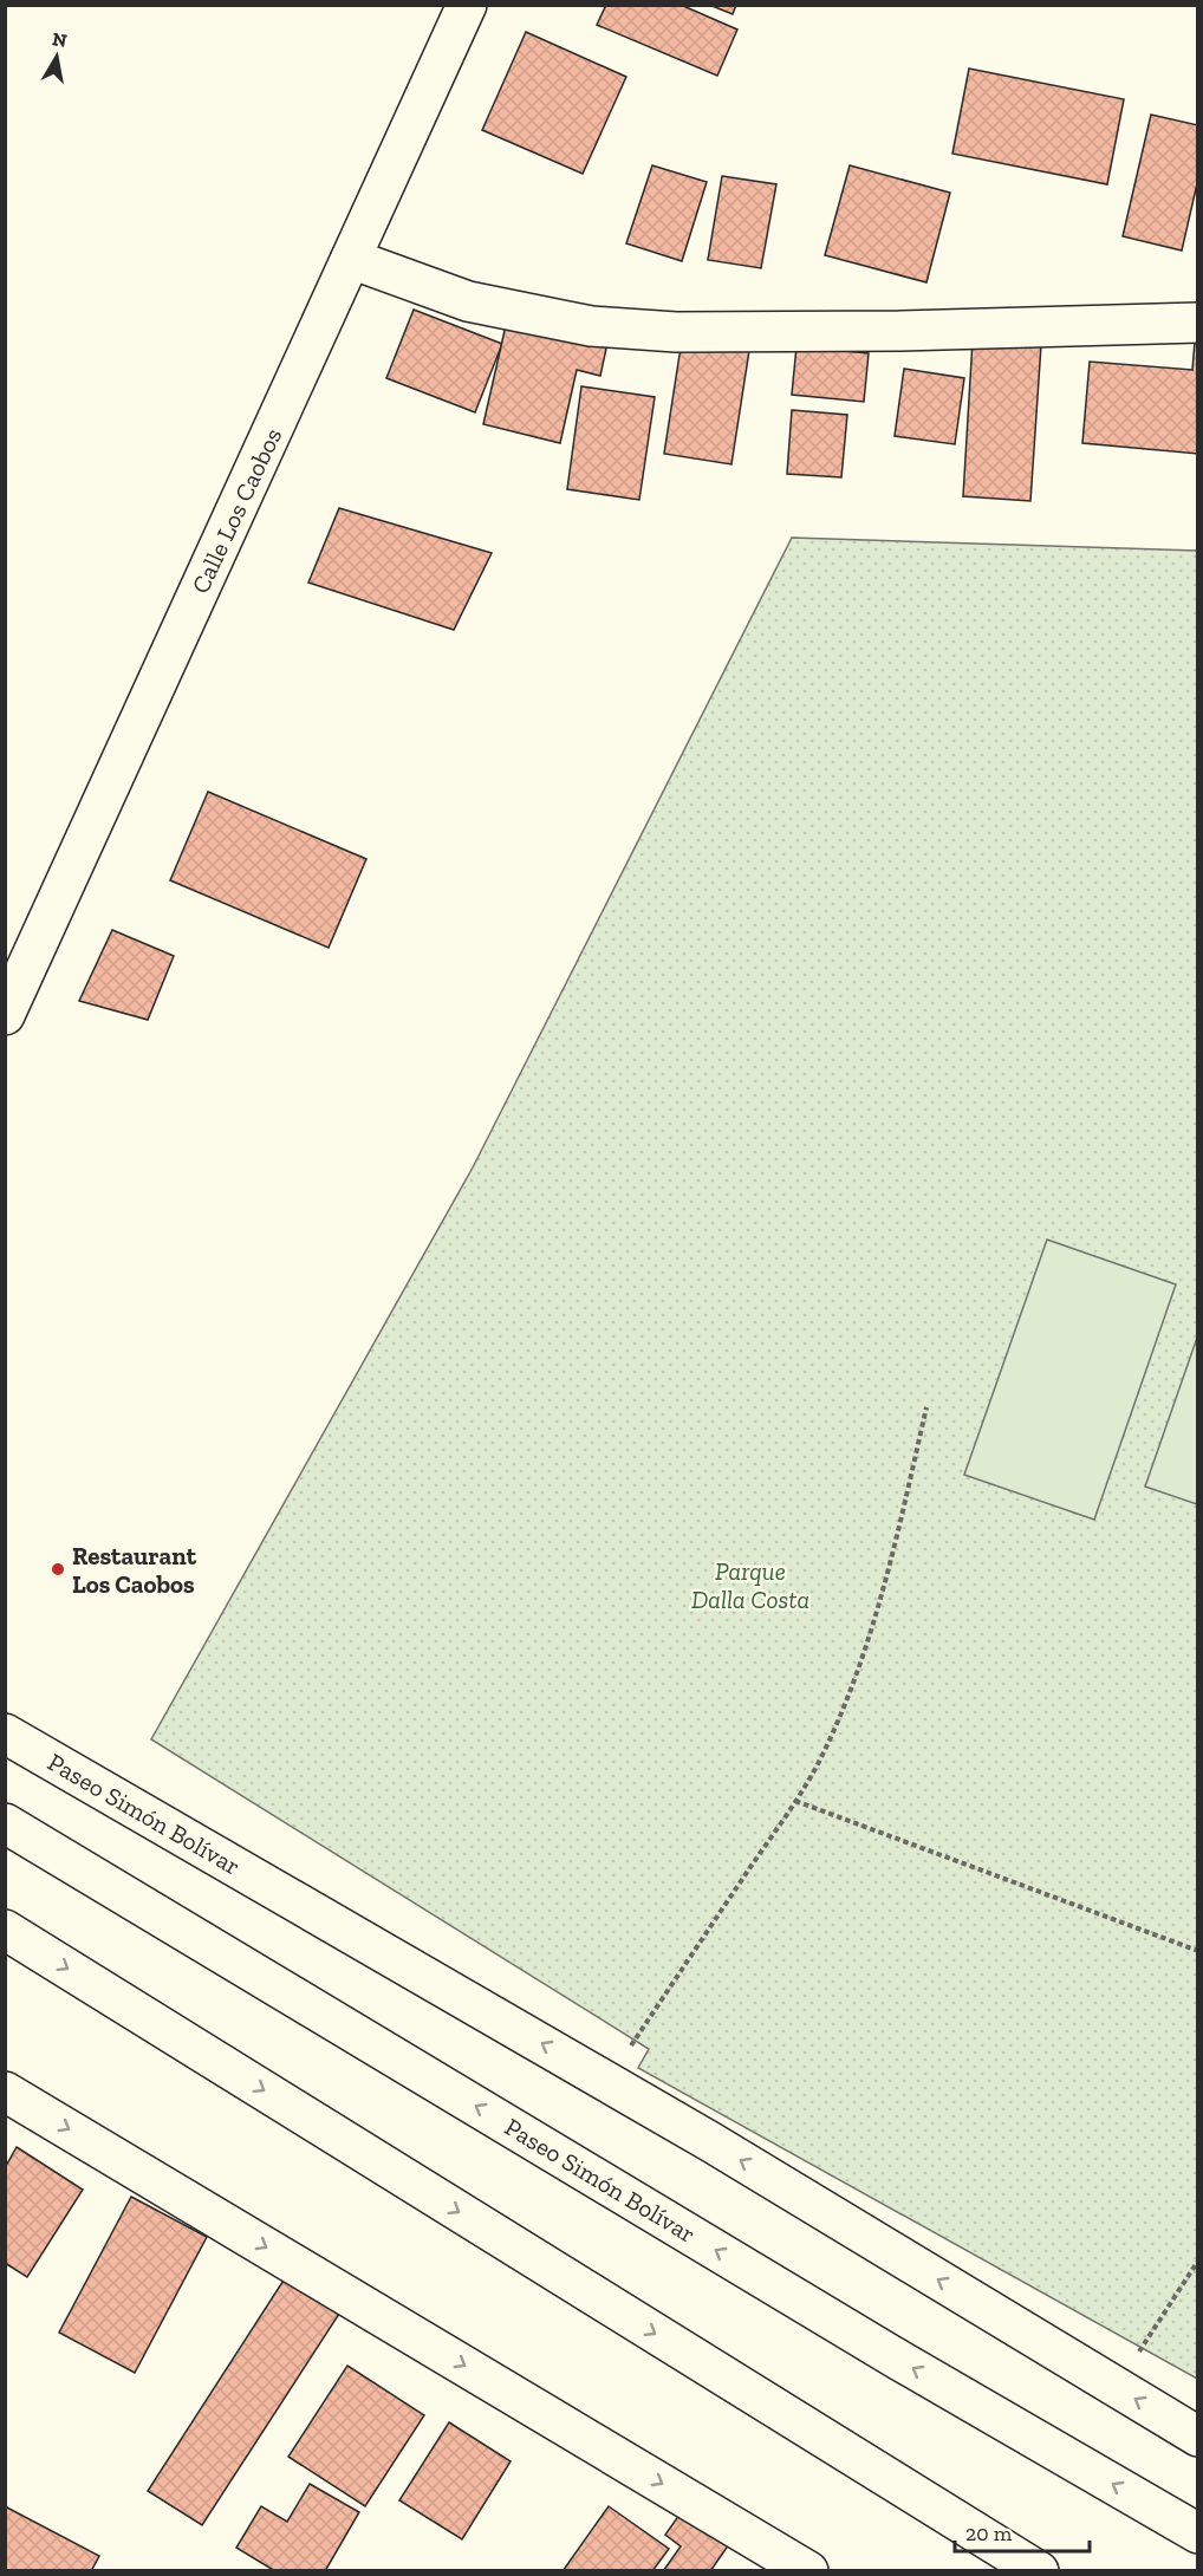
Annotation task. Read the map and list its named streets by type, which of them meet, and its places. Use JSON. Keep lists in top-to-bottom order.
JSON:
{
  "streets": {
    "street": ["Calle Los Caobos", "Paseo Simón Bolívar"]
  },
  "parks": ["Parque Dalla Costa"],
  "places": ["Restaurant Los Caobos"],
  "scale_bar": "20 m",
  "north": "top"
}
